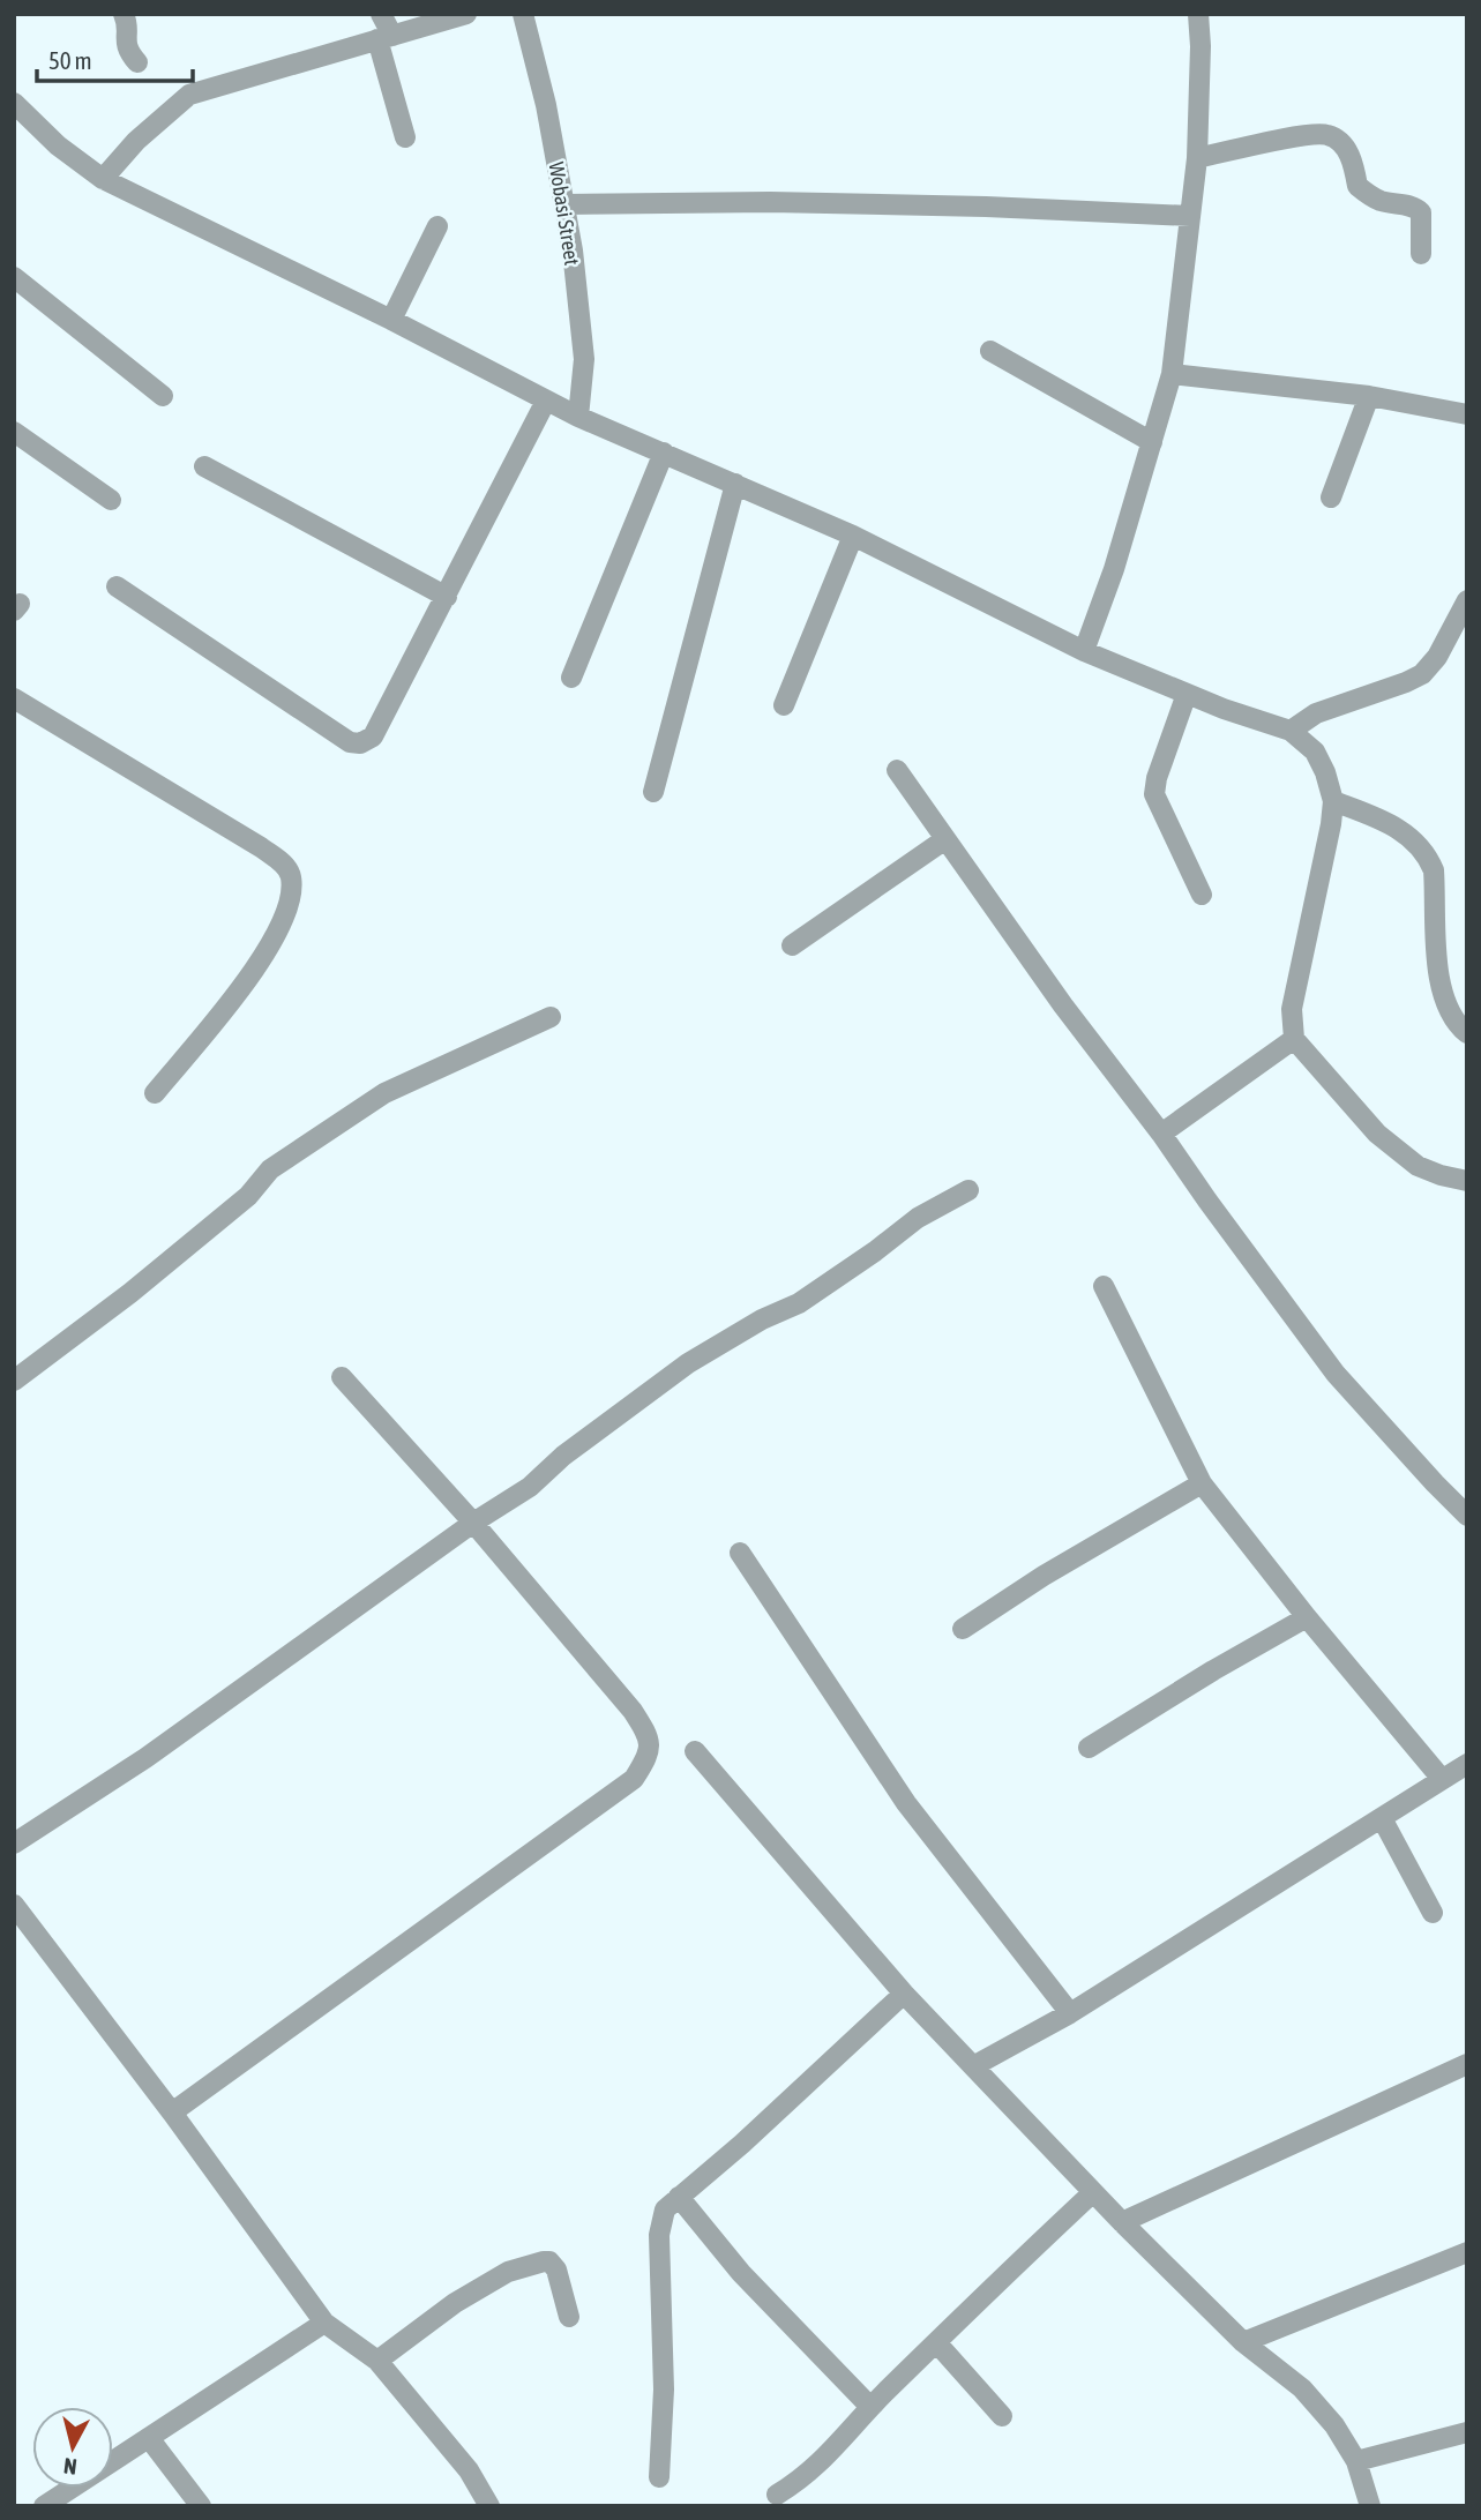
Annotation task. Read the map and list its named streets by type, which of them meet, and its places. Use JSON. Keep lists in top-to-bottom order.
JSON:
{
  "streets": {
    "street": ["Wobasi Street"]
  },
  "scale_bar": "50 m",
  "north": "bottom"
}
